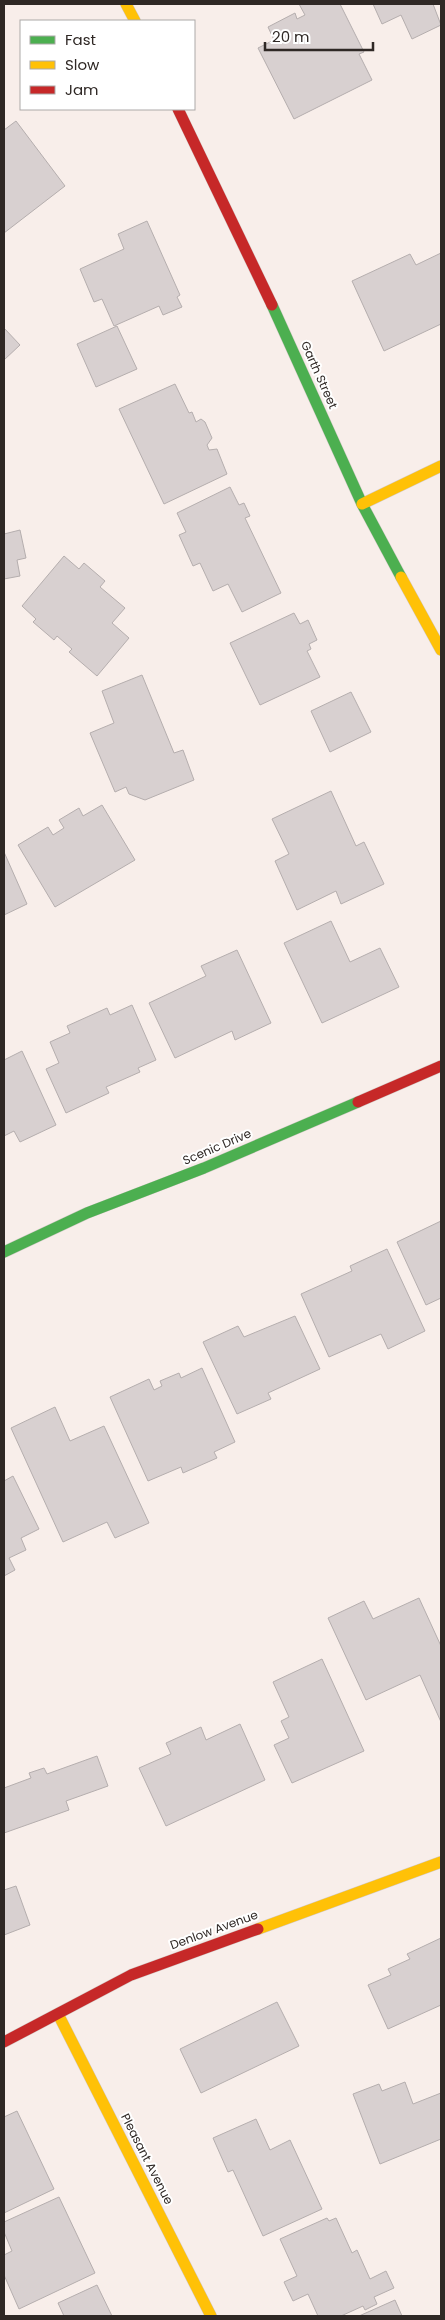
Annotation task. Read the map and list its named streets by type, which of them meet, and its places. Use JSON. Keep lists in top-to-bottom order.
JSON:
{
  "streets": {
    "street": [
      "Garth Street",
      "Scenic Drive",
      "Denlow Avenue",
      "Pleasant Avenue"
    ]
  },
  "crossings": [
    ["Denlow Avenue", "Pleasant Avenue"]
  ],
  "legend": ["Fast", "Slow", "Jam"],
  "scale_bar": "20 m"
}
